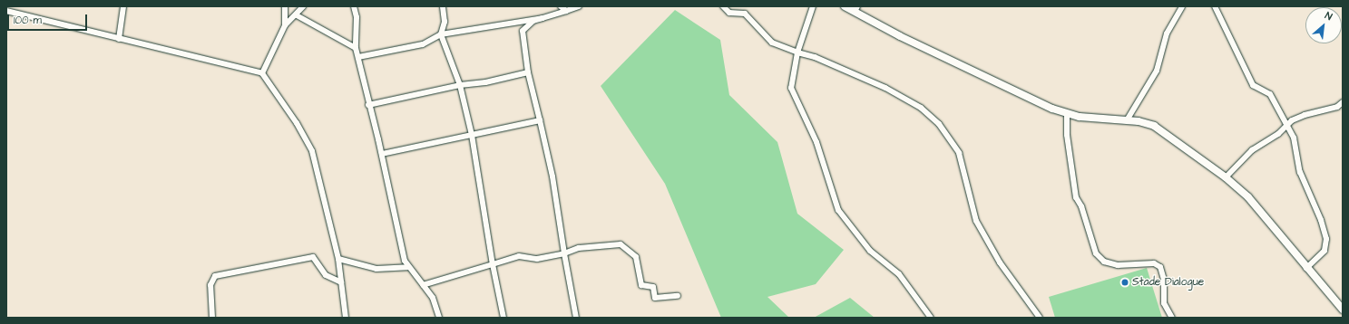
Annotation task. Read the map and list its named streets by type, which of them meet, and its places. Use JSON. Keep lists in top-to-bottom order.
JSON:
{
  "places": ["Stade Dialogue"],
  "scale_bar": "100 m",
  "north": "top right"
}
